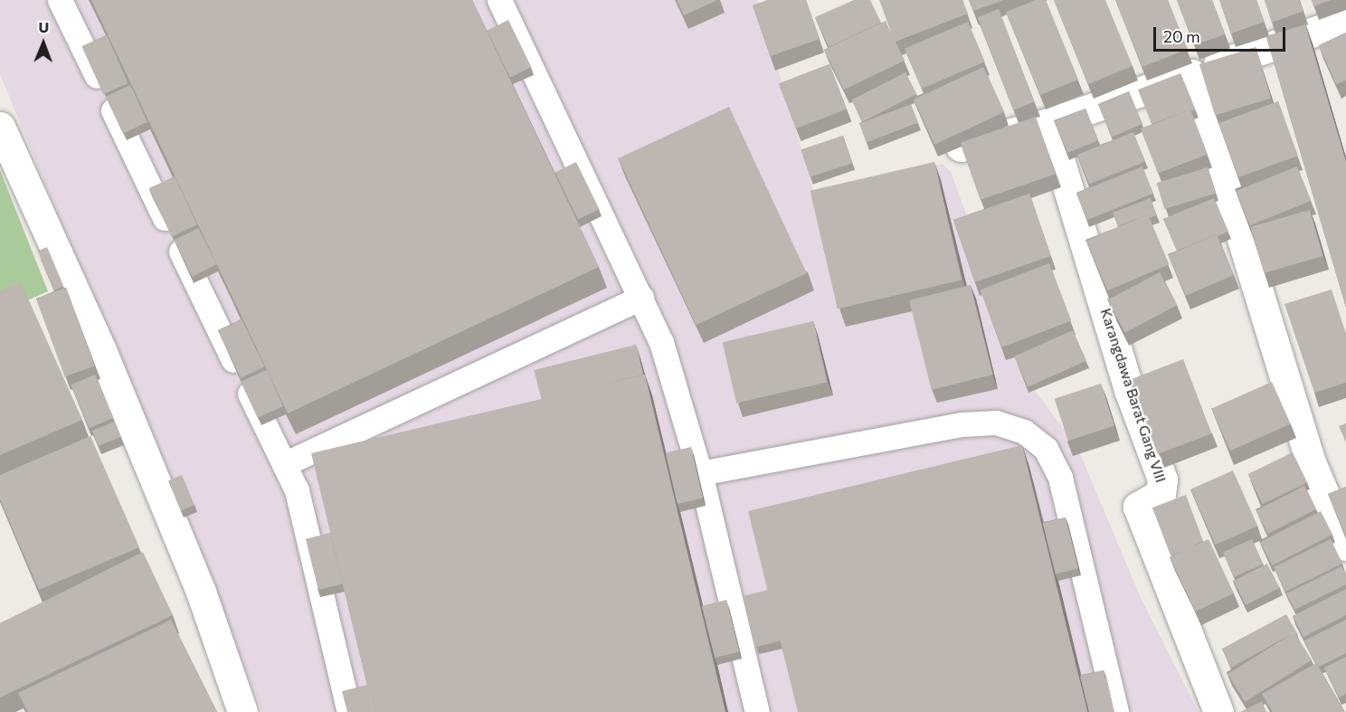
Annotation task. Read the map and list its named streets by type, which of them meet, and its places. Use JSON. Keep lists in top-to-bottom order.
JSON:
{
  "streets": {
    "street": ["Karangdawa Barat Gang VIII"]
  },
  "scale_bar": "20 m",
  "north": "top"
}
